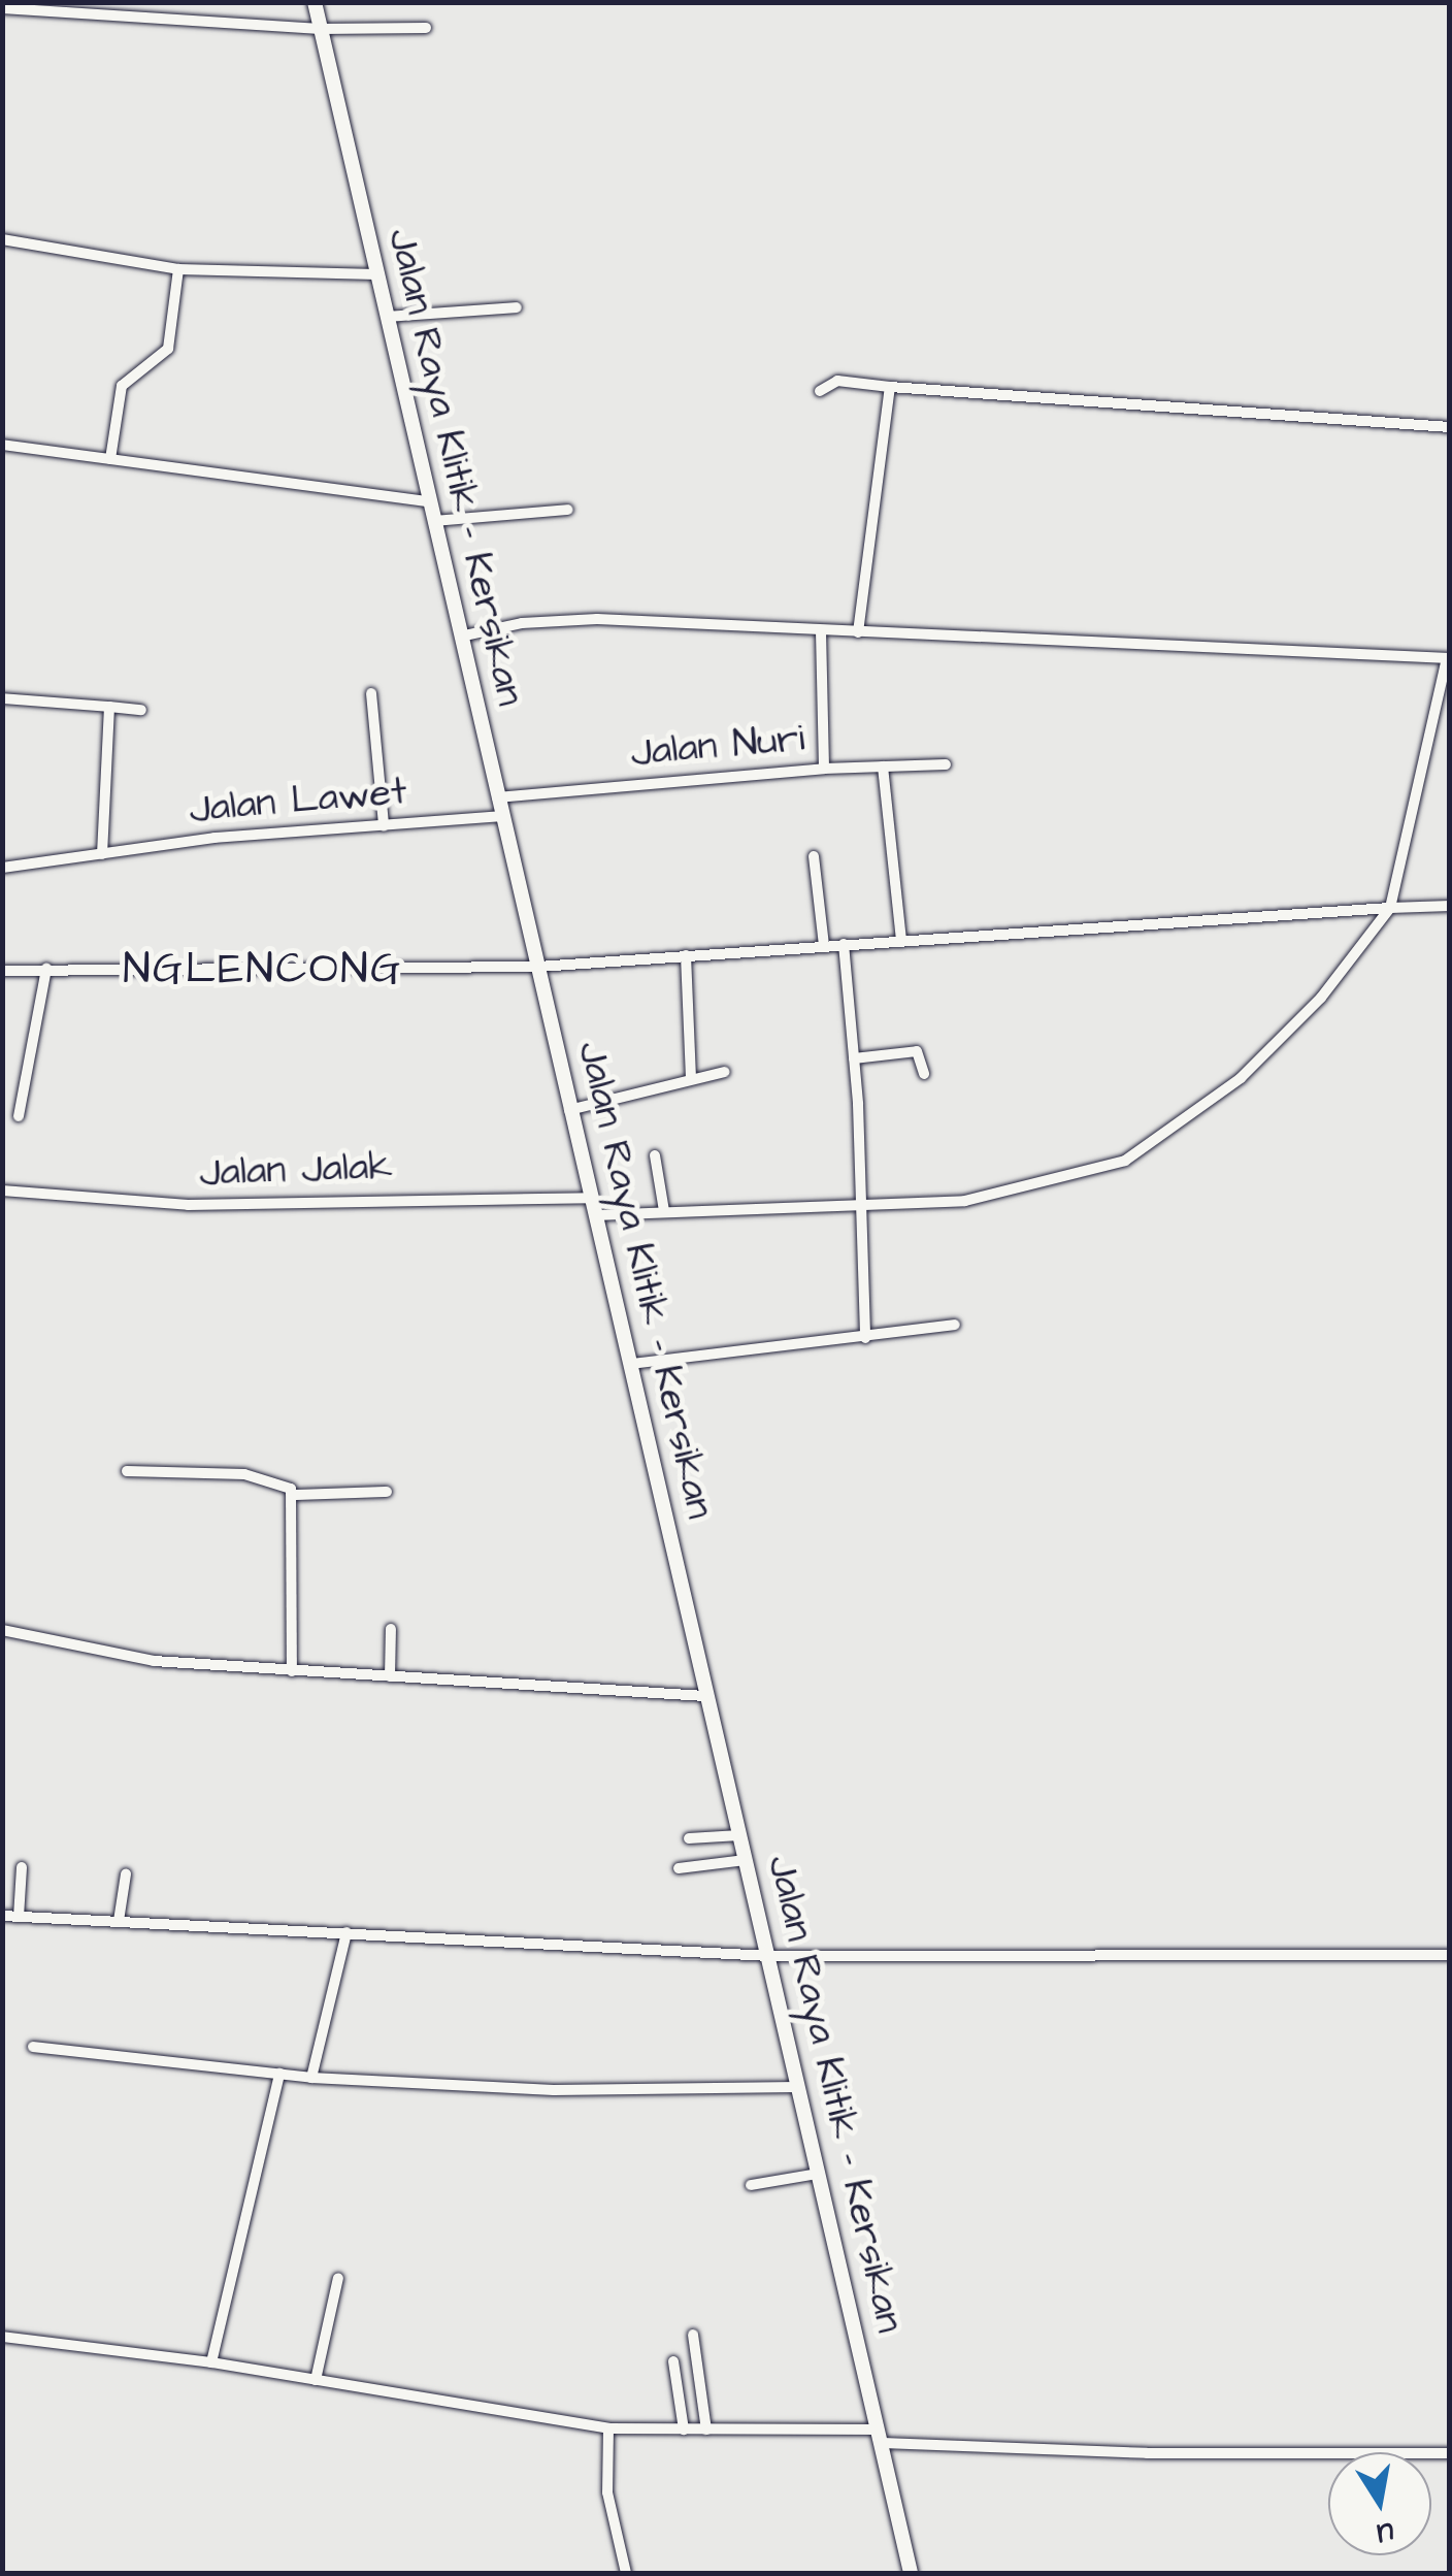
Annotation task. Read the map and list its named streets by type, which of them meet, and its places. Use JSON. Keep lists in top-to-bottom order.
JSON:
{
  "streets": {
    "street": [
      "Jalan Raya Klitik - Kersikan",
      "Jalan Nuri",
      "Jalan Lawet",
      "Jalan Jalak"
    ]
  },
  "crossings": [
    ["Jalan Raya Klitik - Kersikan", "Jalan Nuri"],
    ["Jalan Raya Klitik - Kersikan", "Jalan Lawet"],
    ["Jalan Raya Klitik - Kersikan", "Jalan Jalak"]
  ],
  "districts": ["NGLENCONG"],
  "north": "bottom"
}
